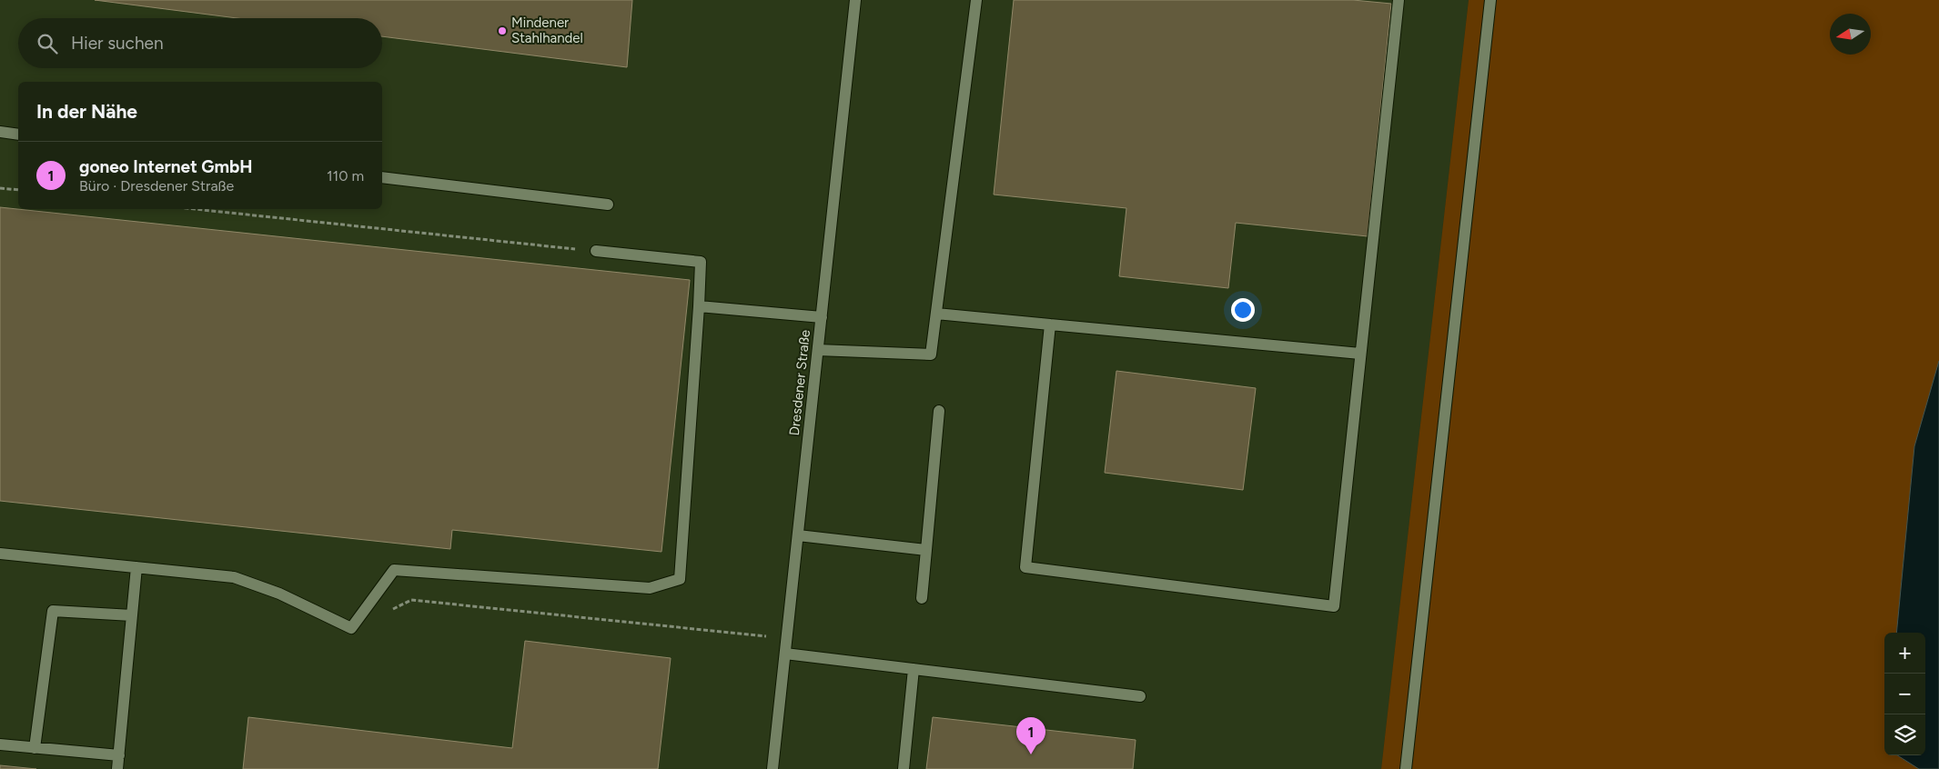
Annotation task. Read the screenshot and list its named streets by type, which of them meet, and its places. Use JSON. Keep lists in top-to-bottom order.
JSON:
{
  "streets": {
    "street": ["Dresdener Straße"]
  },
  "places": ["Mindener Stahlhandel"],
  "north": "left",
  "page": {
    "search": "Hier suchen",
    "heading": "In der Nähe",
    "list": [
      {
        "mark": "1",
        "name": "goneo Internet GmbH",
        "note": "Büro · Dresdener Straße",
        "value": "110 m"
      }
    ],
    "map_buttons": ["+", "−"],
    "pins": "1"
  }
}
